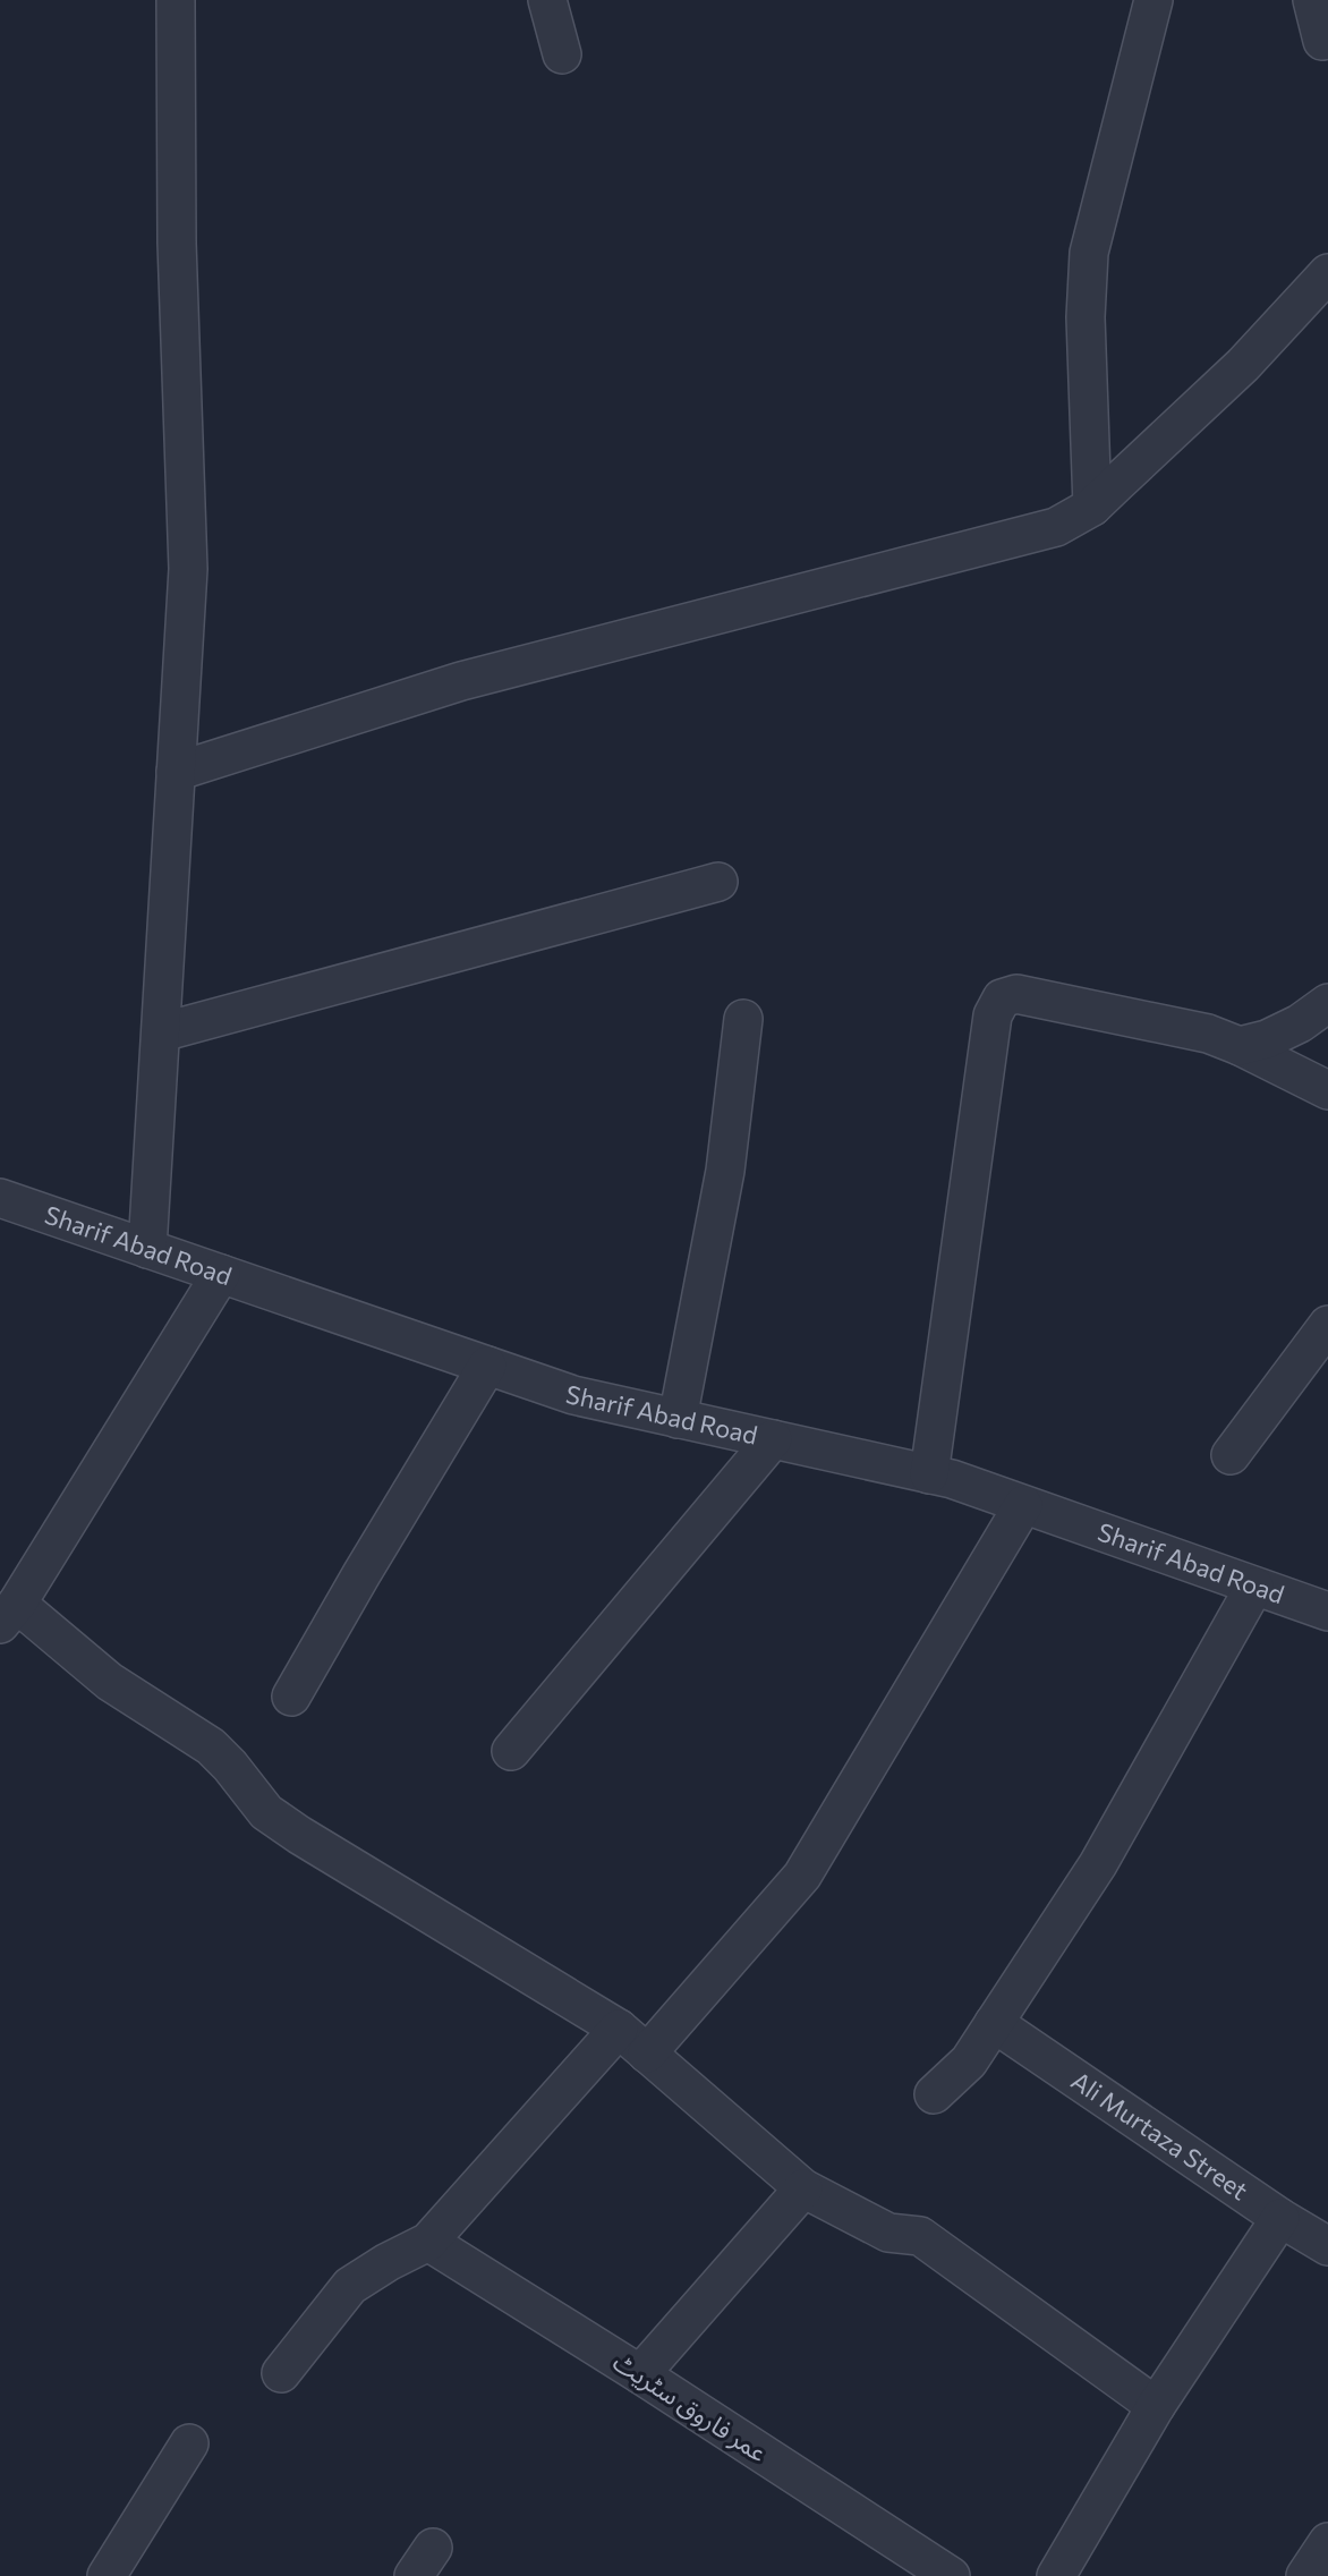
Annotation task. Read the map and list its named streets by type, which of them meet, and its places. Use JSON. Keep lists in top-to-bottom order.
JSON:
{
  "streets": {
    "street": ["Sharif Abad Road", "Ali Murtaza Street", "عمر فاروق سٹریٹ"]
  }
}
